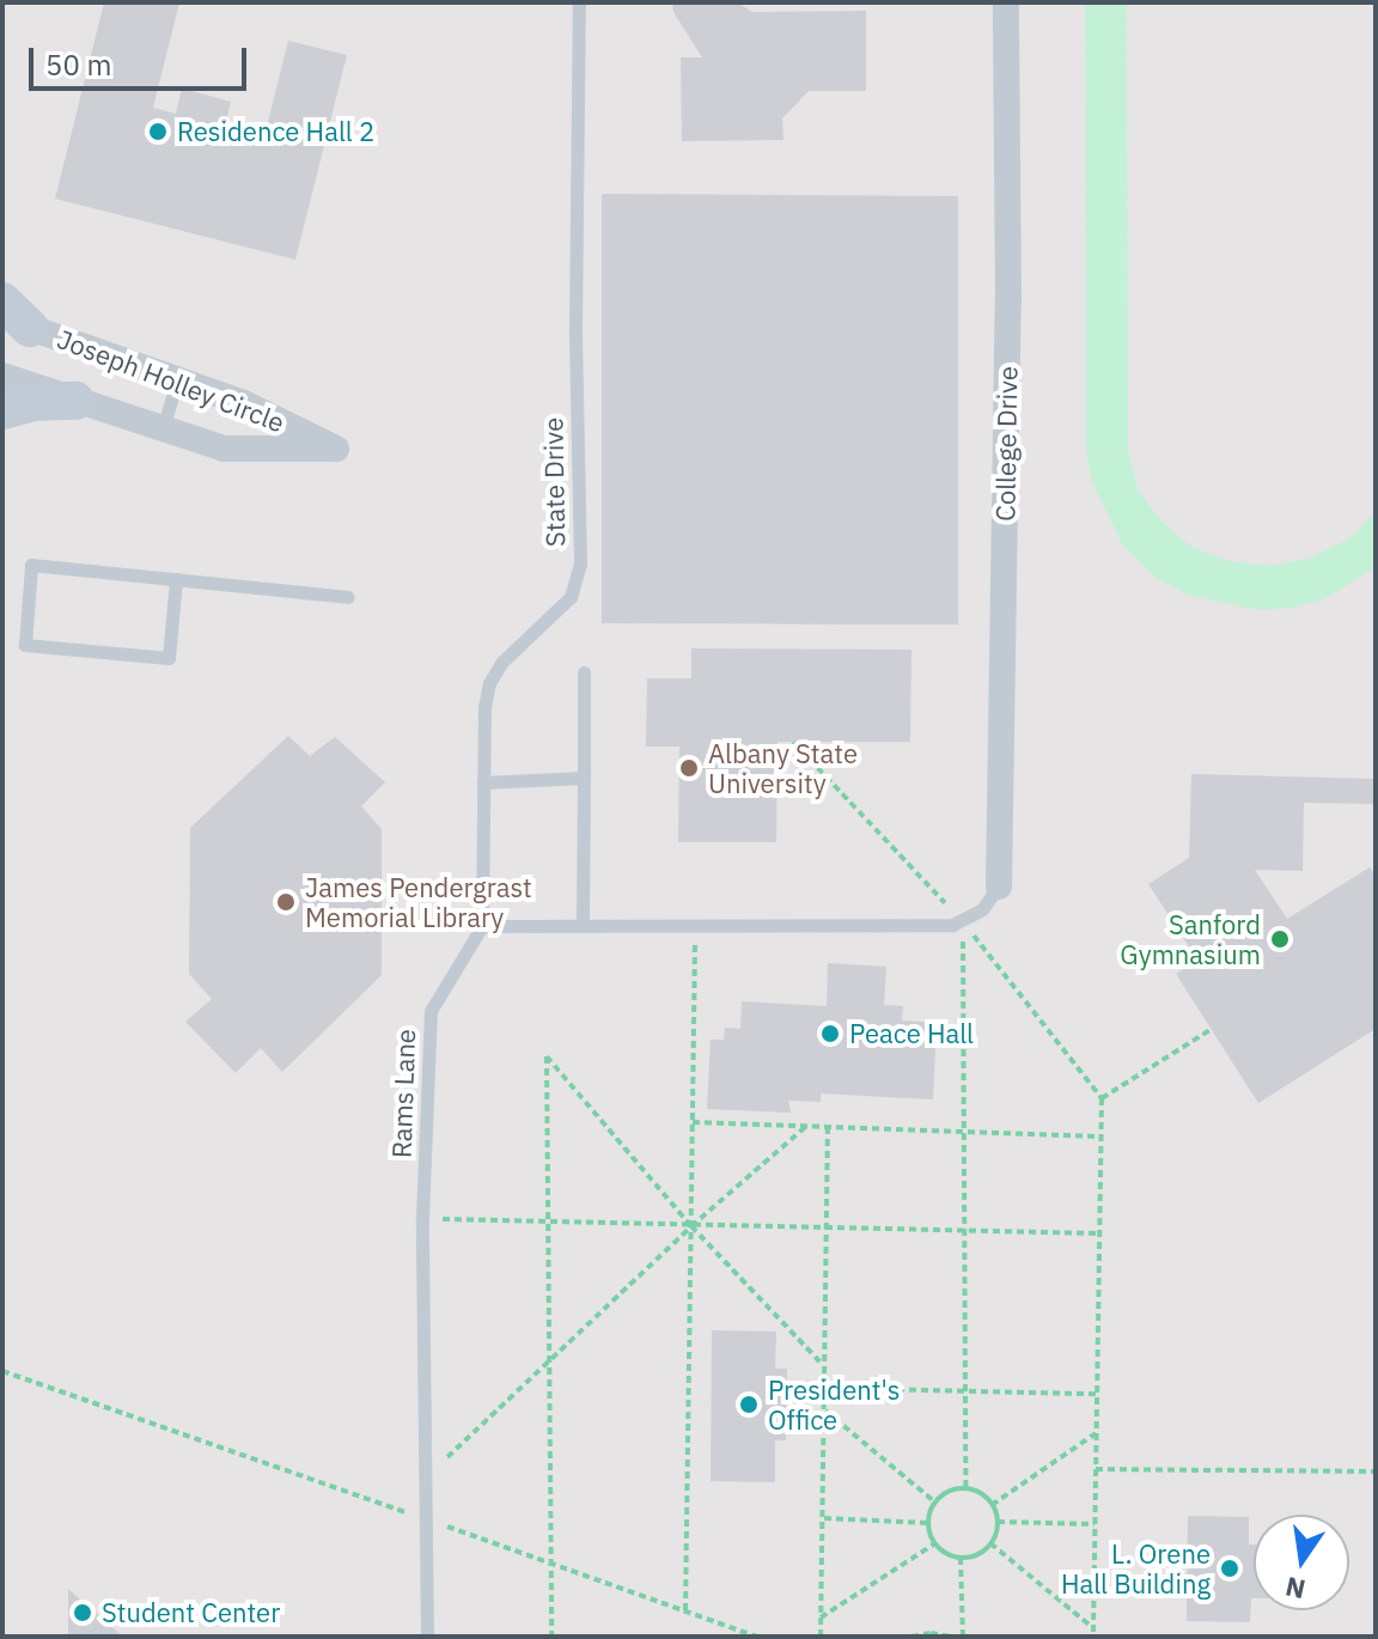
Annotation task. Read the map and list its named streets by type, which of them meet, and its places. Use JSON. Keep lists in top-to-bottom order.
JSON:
{
  "streets": {
    "street": ["Joseph Holley Circle", "College Drive"],
    "lane": ["State Drive", "Rams Lane"]
  },
  "crossings": [
    ["State Drive", "Rams Lane"]
  ],
  "places": [
    "Residence Hall 2",
    "Albany State University",
    "James Pendergrast Memorial Library",
    "Sanford Gymnasium",
    "Peace Hall",
    "President's Office",
    "L. Orene Hall Building",
    "Student Center"
  ],
  "scale_bar": "50 m",
  "north": "bottom"
}
